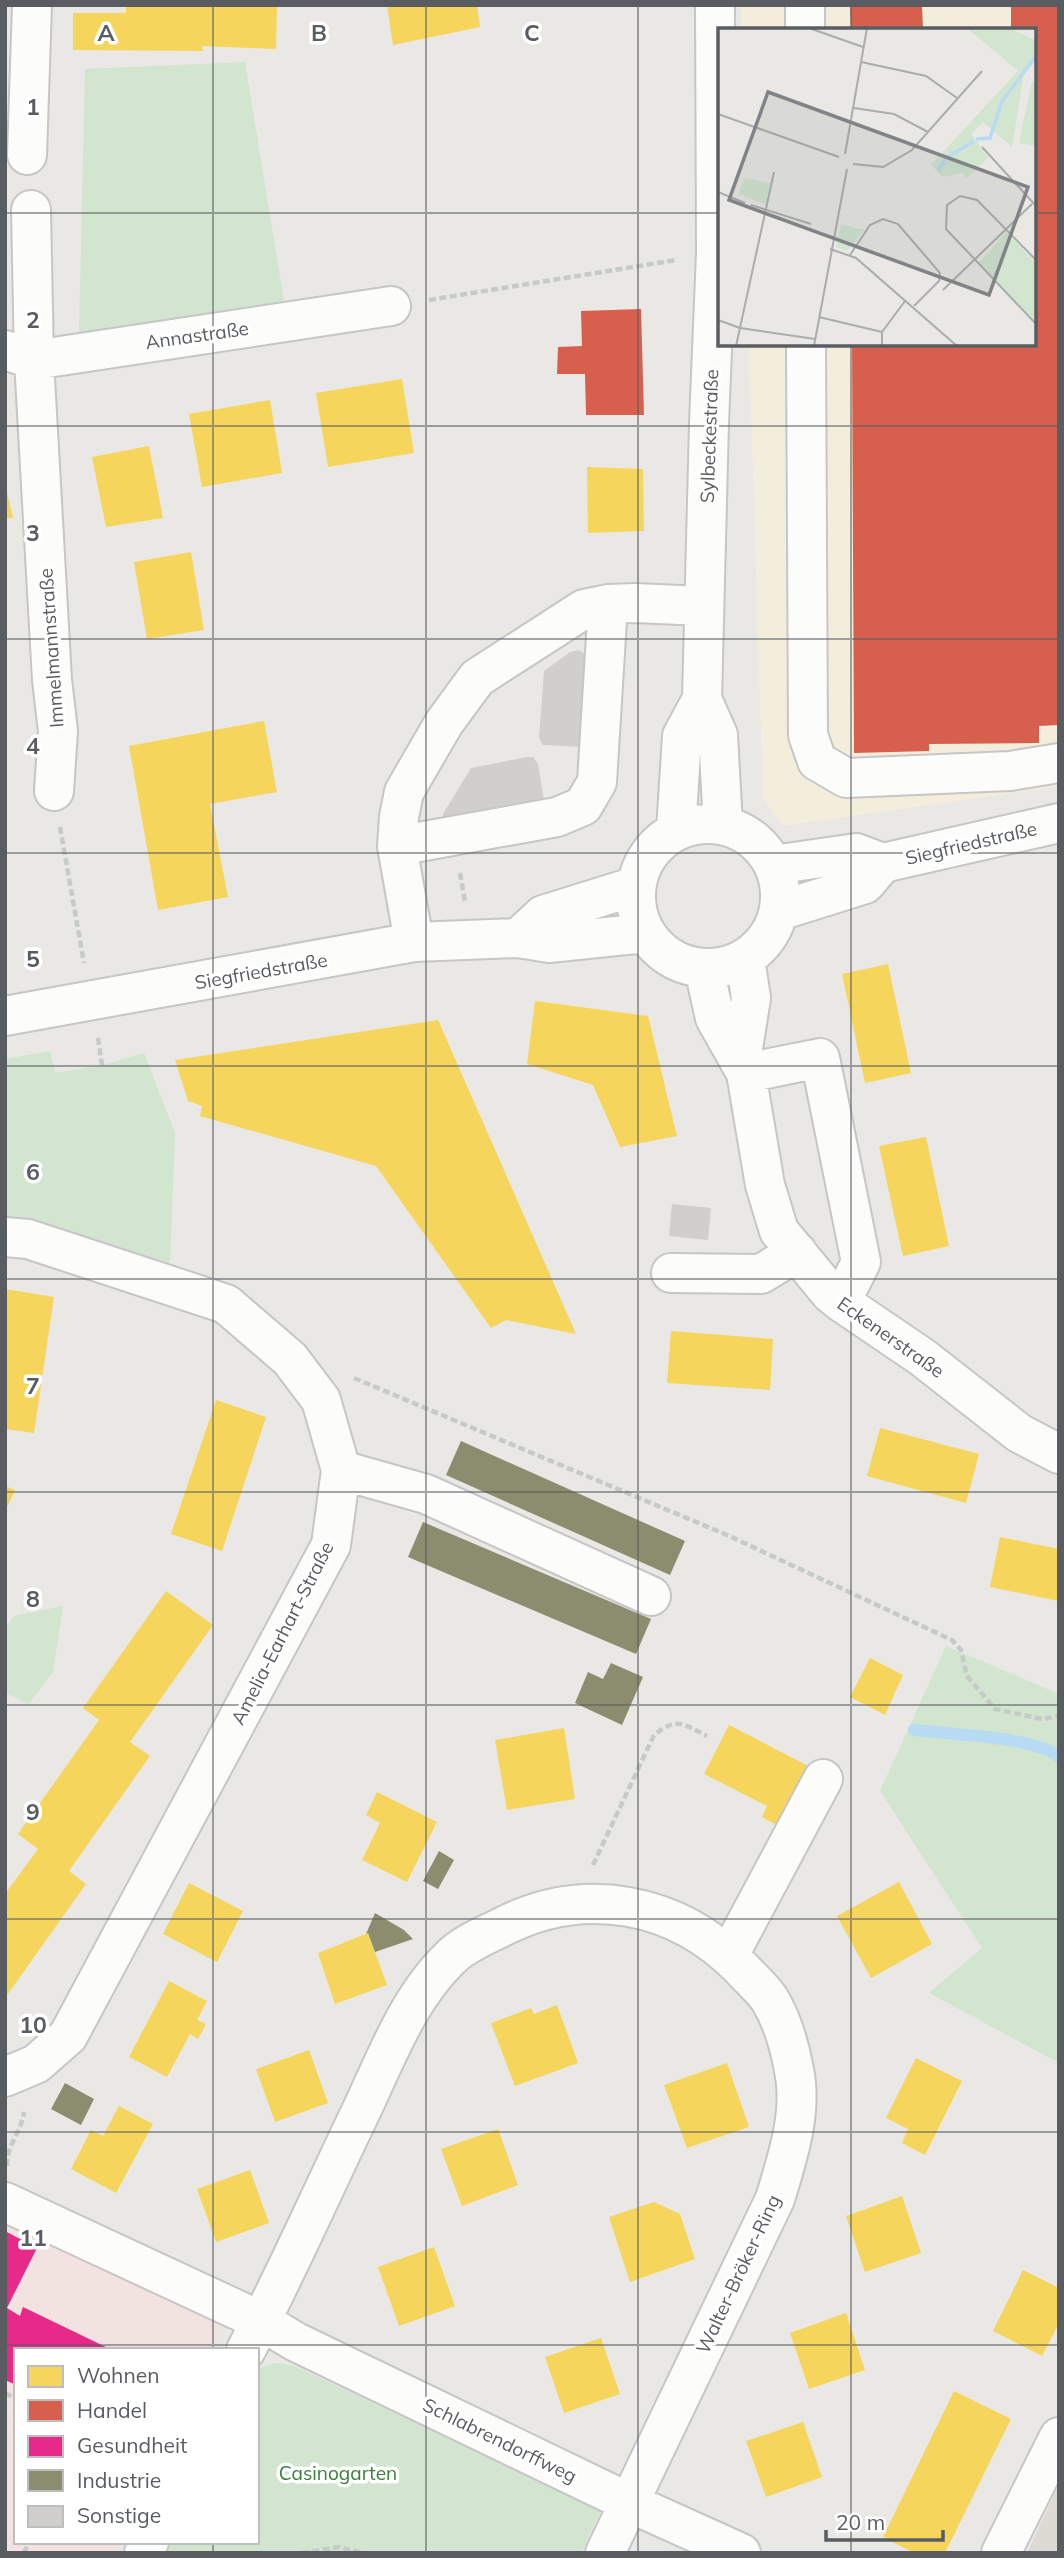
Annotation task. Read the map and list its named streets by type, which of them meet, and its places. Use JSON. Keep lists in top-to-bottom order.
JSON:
{
  "streets": {
    "street": [
      "Annastraße",
      "Sylbeckestraße",
      "Immelmannstraße",
      "Siegfriedstraße",
      "Eckenerstraße",
      "Amelia-Earhart-Straße",
      "Walter-Bröker-Ring",
      "Schlabrendorffweg"
    ]
  },
  "crossings": [
    ["Annastraße", "Immelmannstraße"],
    ["Sylbeckestraße", "Siegfriedstraße"],
    ["Sylbeckestraße", "Eckenerstraße"],
    ["Siegfriedstraße", "Eckenerstraße"],
    ["Walter-Bröker-Ring", "Schlabrendorffweg"]
  ],
  "parks": ["Casinogarten"],
  "legend": [
    "Wohnen",
    "Handel",
    "Gesundheit",
    "Industrie",
    "Sonstige"
  ],
  "scale_bar": "20 m",
  "grid": {
    "columns": ["A", "B", "C"],
    "rows": [
      "1",
      "2",
      "3",
      "4",
      "5",
      "6",
      "7",
      "8",
      "9",
      "10",
      "11"
    ]
  }
}
